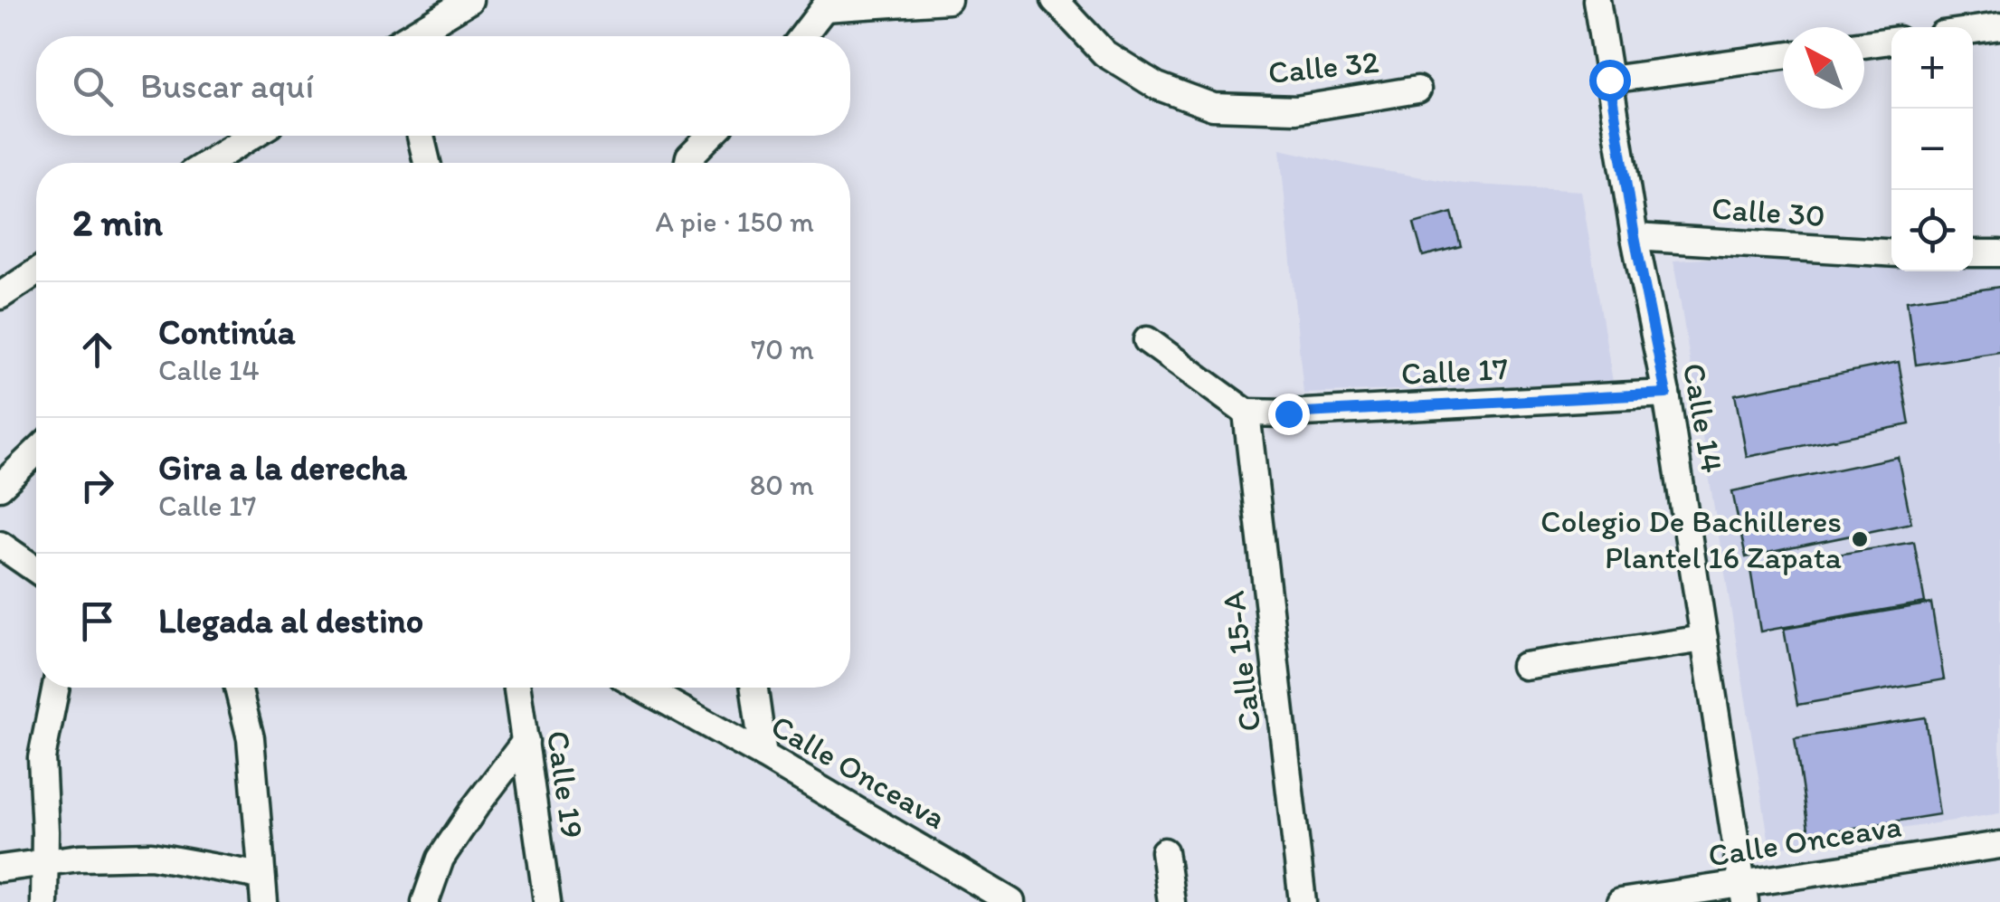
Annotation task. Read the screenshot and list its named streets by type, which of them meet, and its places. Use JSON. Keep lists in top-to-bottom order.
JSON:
{
  "streets": {
    "street": [
      "Calle 32",
      "Calle 30",
      "Calle 17",
      "Calle 14",
      "Calle 15-A",
      "Calle Onceava",
      "Calle 19"
    ]
  },
  "crossings": [
    ["Calle 30", "Calle 14"],
    ["Calle 17", "Calle 14"],
    ["Calle 17", "Calle 15-A"],
    ["Calle 14", "Calle Onceava"]
  ],
  "places": ["Colegio De Bachilleres Plantel 16 Zapata"],
  "north": "top left",
  "page": {
    "map_buttons": ["+", "−"],
    "search": "Buscar aquí",
    "heading": ["2 min", "A pie · 150 m"],
    "list": [
      ["Continúa", "Calle 14", "70 m"],
      ["Gira a la derecha", "Calle 17", "80 m"],
      "Llegada al destino"
    ]
  }
}
